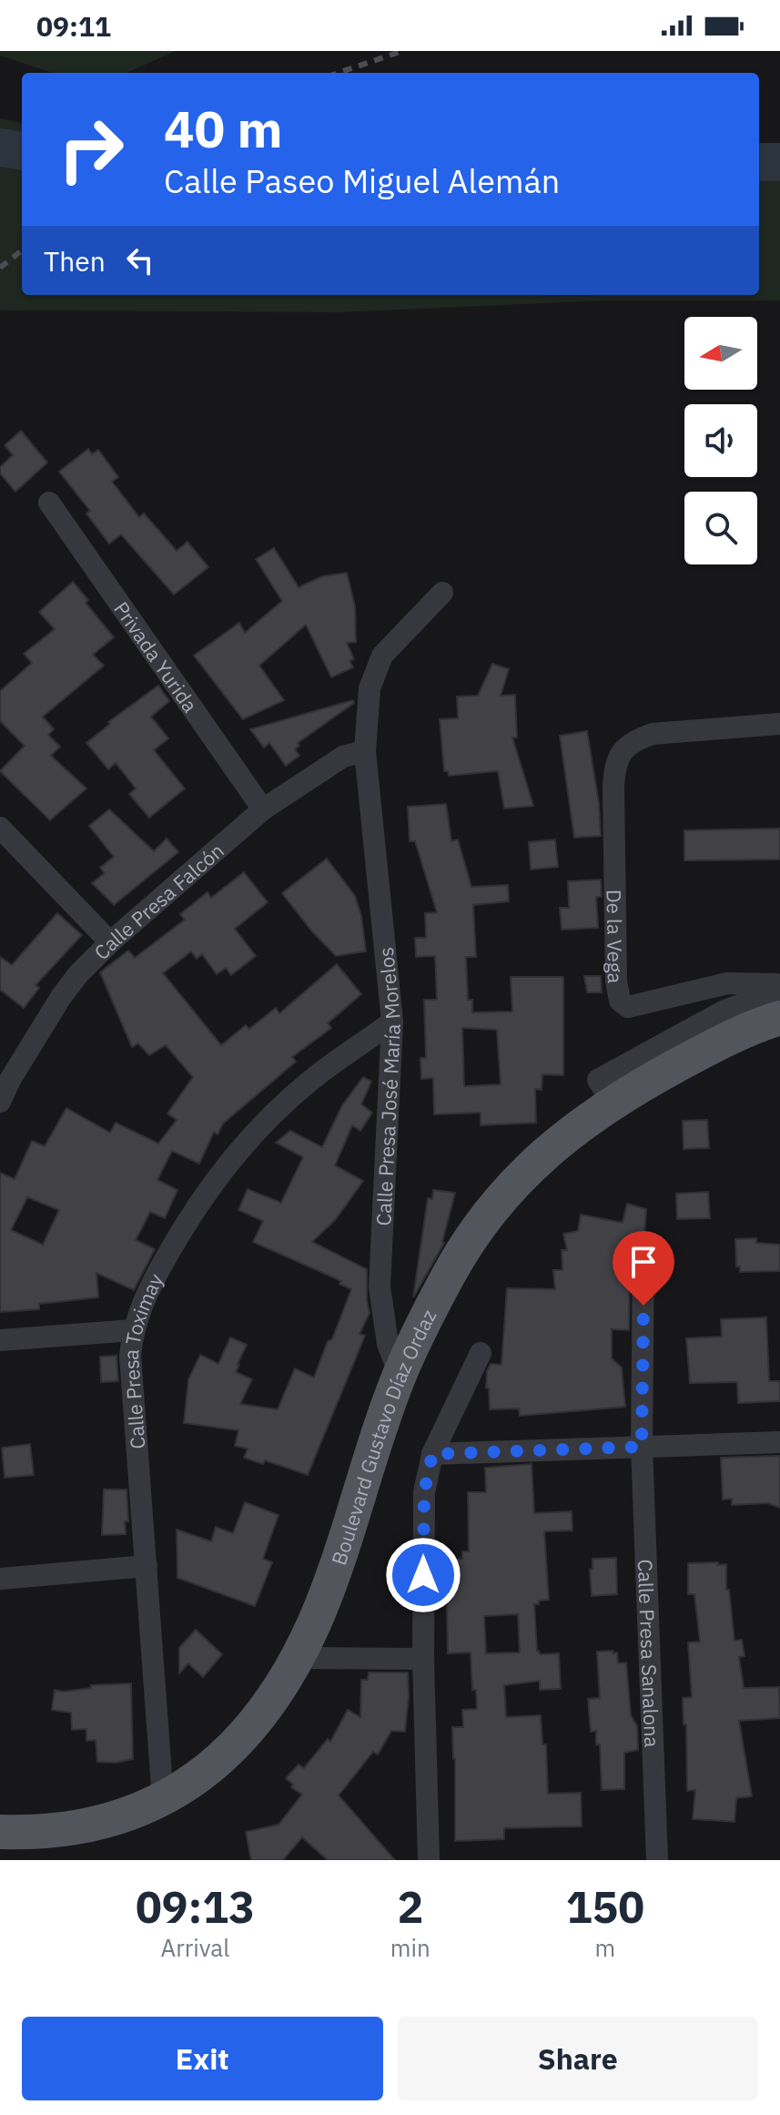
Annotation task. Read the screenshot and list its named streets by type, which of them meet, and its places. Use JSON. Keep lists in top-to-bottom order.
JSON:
{
  "streets": {
    "main road": ["Boulevard Gustavo Díaz Ordaz"],
    "street": [
      "Privada Yurida",
      "Calle Presa Falcón",
      "De la Vega",
      "Calle Presa José María Morelos",
      "Calle Presa Toximay",
      "Calle Presa Sanalona"
    ]
  },
  "crossings": [
    ["Privada Yurida", "Calle Presa Falcón"],
    ["Calle Presa Falcón", "Calle Presa José María Morelos"],
    ["Calle Presa José María Morelos", "Calle Presa Toximay"],
    ["Calle Presa José María Morelos", "Boulevard Gustavo Díaz Ordaz"],
    ["Calle Presa Toximay", "Boulevard Gustavo Díaz Ordaz"]
  ],
  "north": "left",
  "page": {
    "status": "09:11",
    "turn": ["40 m", "Calle Paseo Miguel Alemán"],
    "then": "Then",
    "eta": [
      "09:13",
      "Arrival",
      "2",
      "min",
      "150",
      "m"
    ],
    "buttons": ["Exit", "Share"]
  }
}
